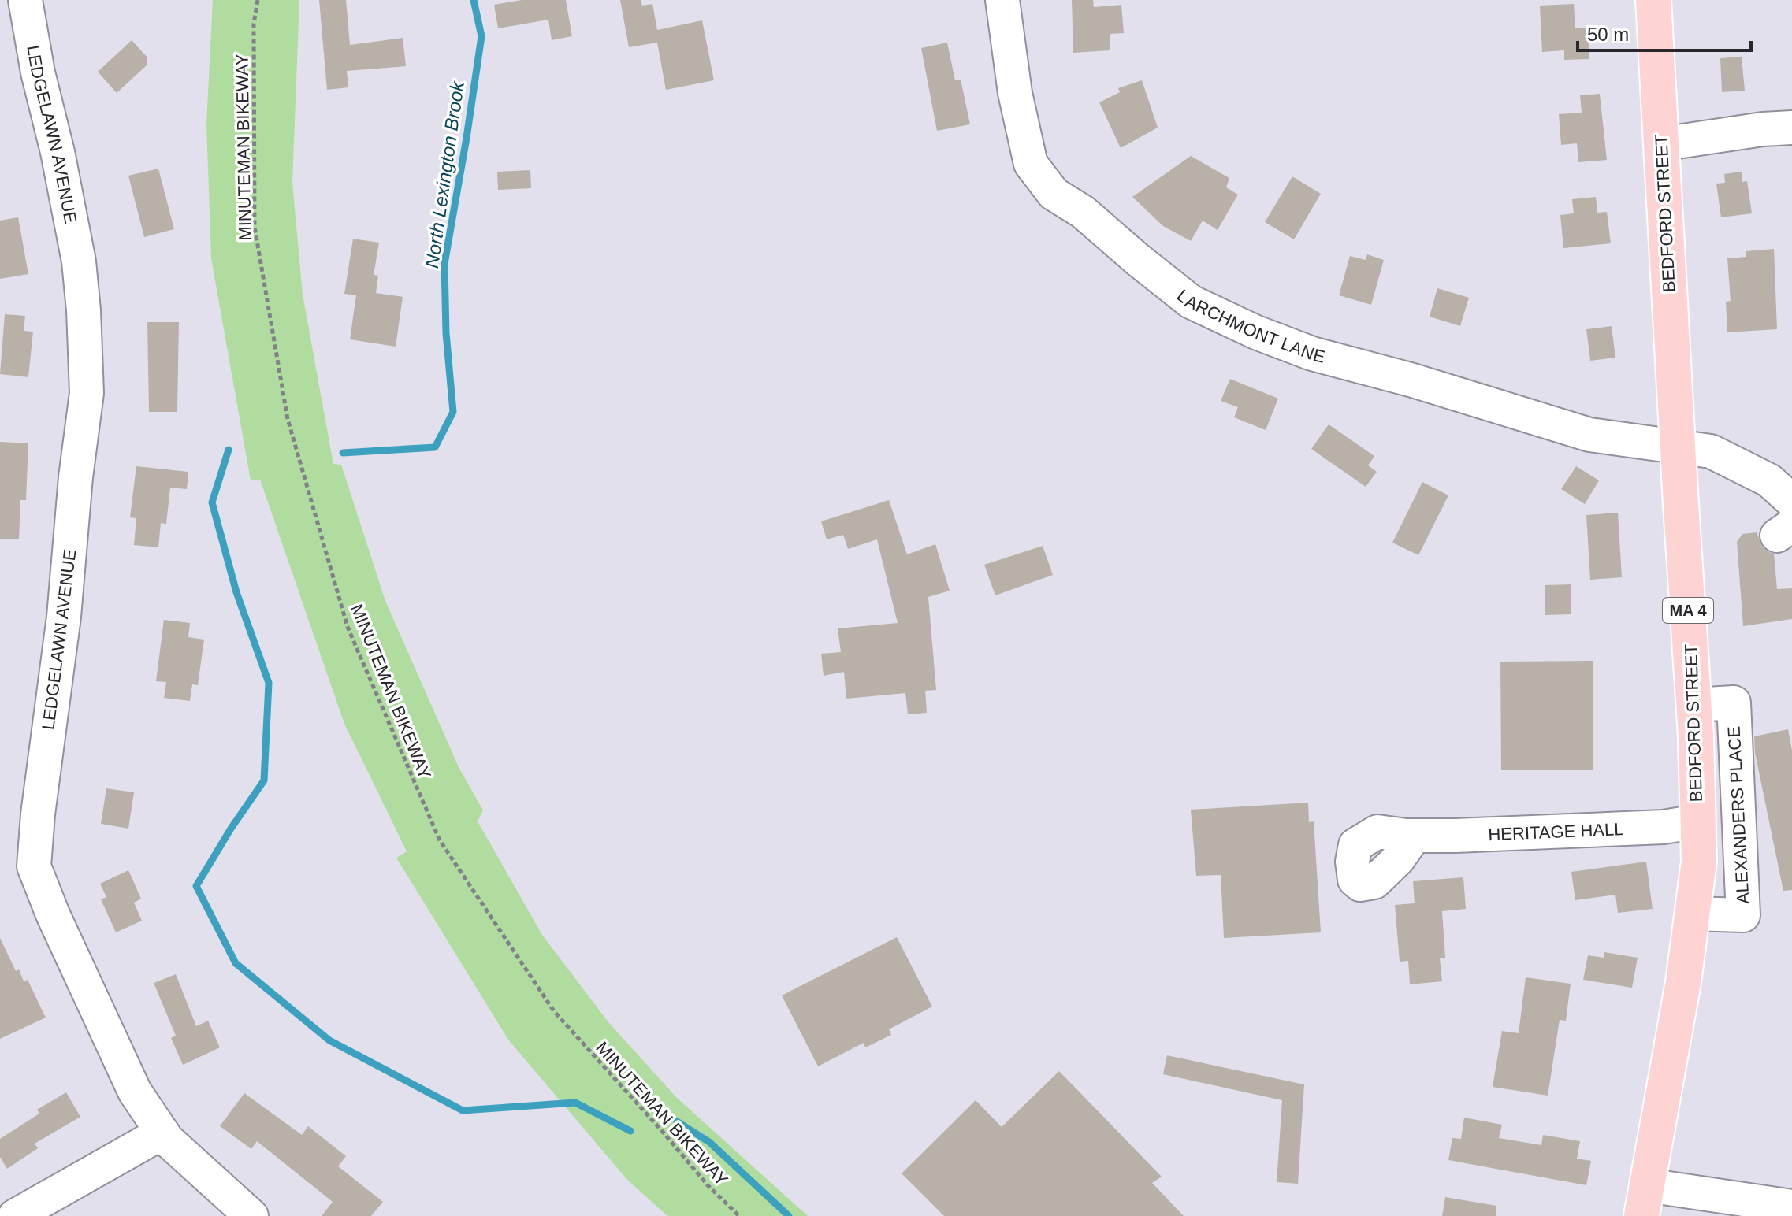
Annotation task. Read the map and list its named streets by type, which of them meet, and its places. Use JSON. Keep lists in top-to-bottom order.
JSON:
{
  "streets": {
    "main road": ["BEDFORD STREET", "MA 4"],
    "street": [
      "LEDGELAWN AVENUE",
      "LARCHMONT LANE",
      "ALEXANDERS PLACE",
      "HERITAGE HALL"
    ],
    "path": ["MINUTEMAN BIKEWAY"]
  },
  "crossings": [
    ["BEDFORD STREET", "LARCHMONT LANE"],
    ["BEDFORD STREET", "ALEXANDERS PLACE"],
    ["BEDFORD STREET", "HERITAGE HALL"]
  ],
  "water": ["North Lexington Brook"],
  "scale_bar": "50 m"
}
